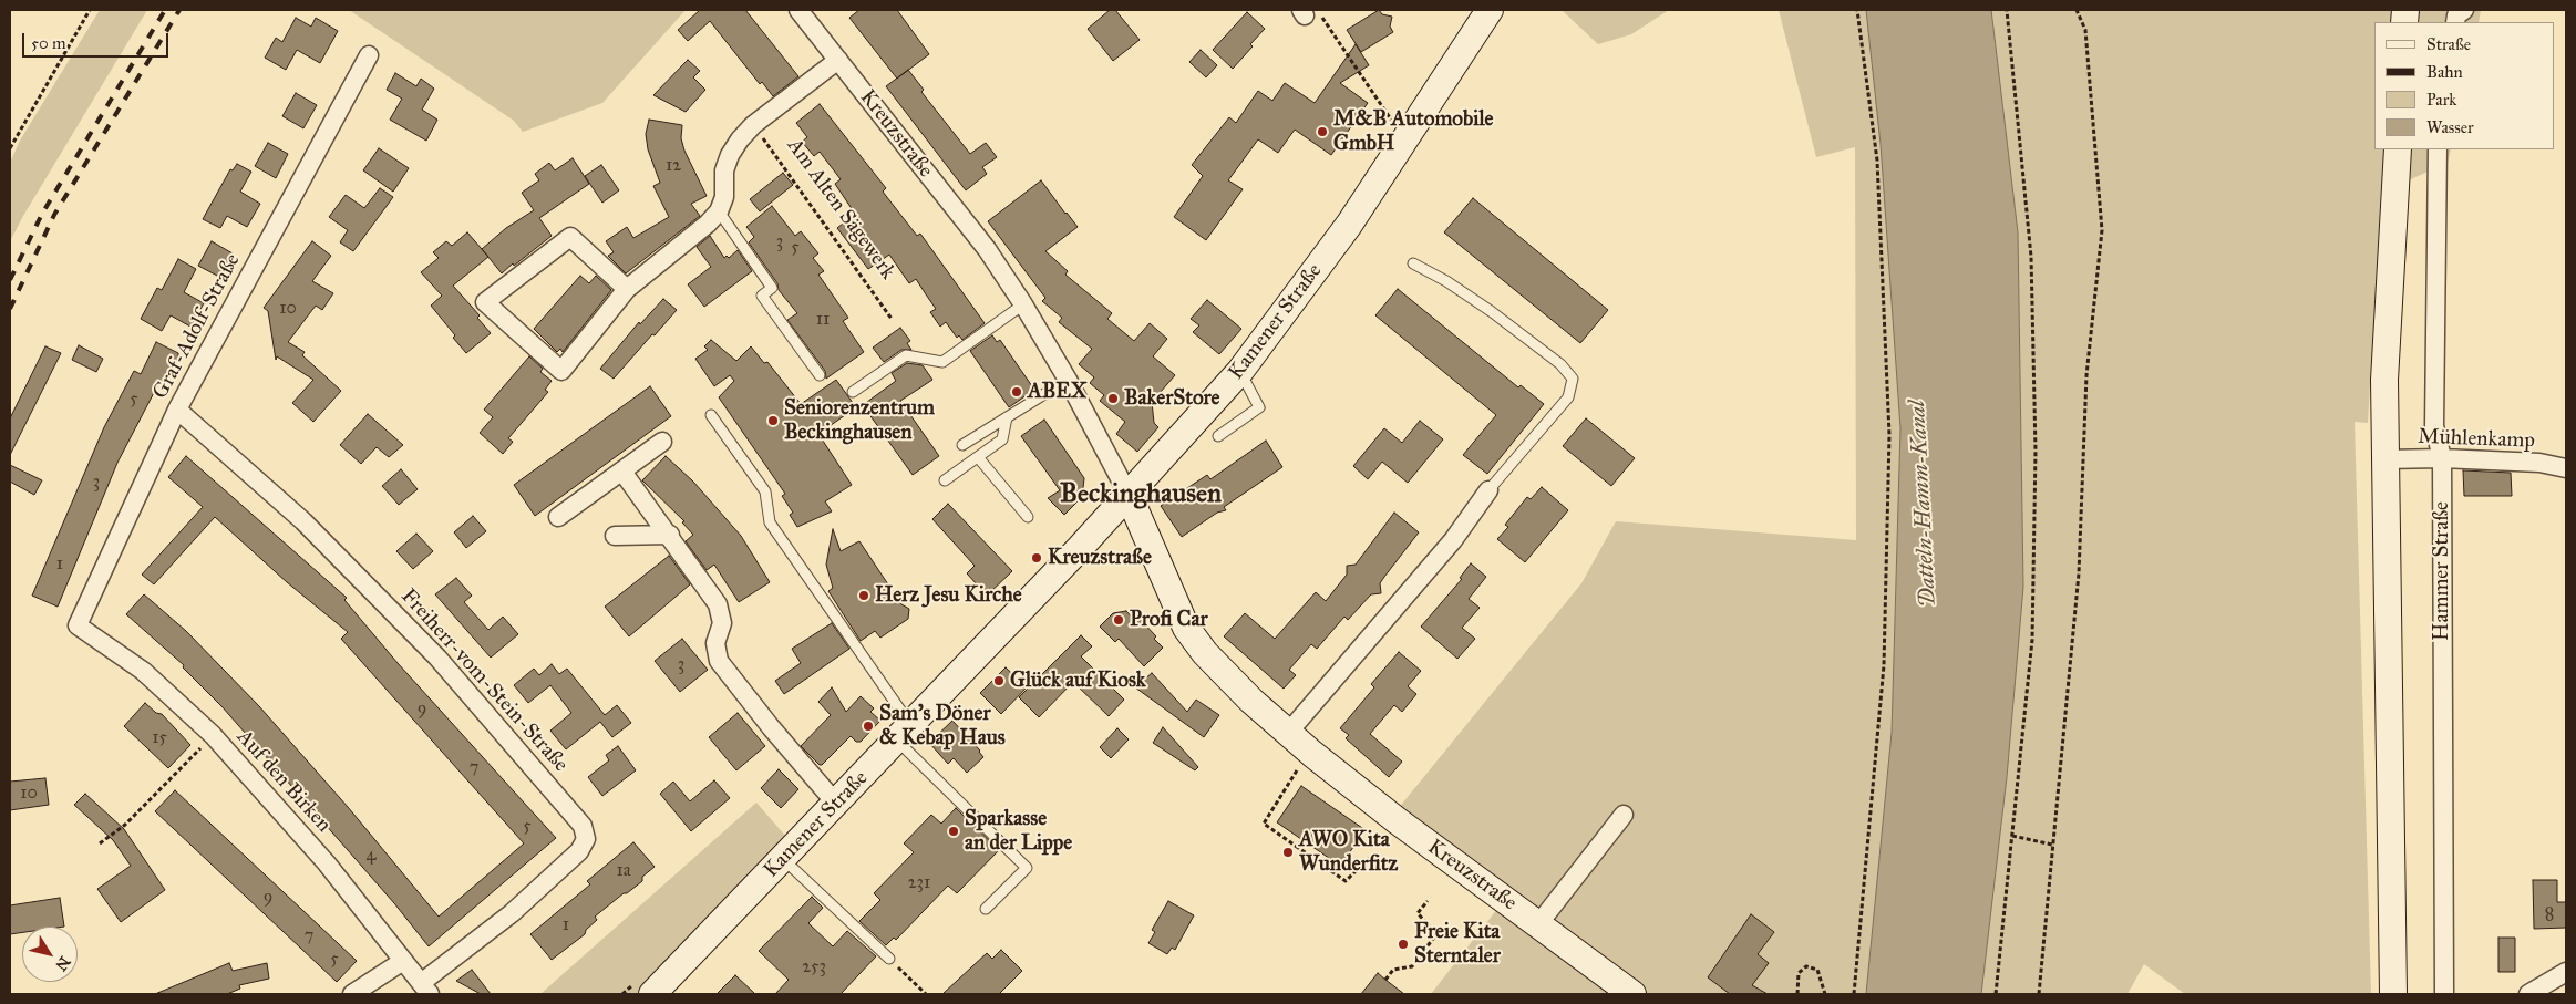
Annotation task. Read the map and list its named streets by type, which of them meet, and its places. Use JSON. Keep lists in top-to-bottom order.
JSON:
{
  "streets": {
    "main road": ["Kreuzstraße", "Kamener Straße"],
    "street": [
      "Graf-Adolf-Straße",
      "Mühlenkamp",
      "Hammer Straße",
      "Freiherr-vom-Stein-Straße",
      "Auf den Birken"
    ],
    "path": ["Am Alten Sägewerk"]
  },
  "crossings": [
    ["Kreuzstraße", "Kamener Straße"],
    ["Graf-Adolf-Straße", "Freiherr-vom-Stein-Straße"],
    ["Graf-Adolf-Straße", "Auf den Birken"],
    ["Mühlenkamp", "Hammer Straße"],
    ["Freiherr-vom-Stein-Straße", "Auf den Birken"]
  ],
  "districts": ["Beckinghausen"],
  "water": ["Datteln-Hamm-Kanal"],
  "places": [
    "M&B Automobile GmbH",
    "ABEX",
    "BakerStore",
    "Seniorenzentrum Beckinghausen",
    "Kreuzstraße",
    "Herz Jesu Kirche",
    "Profi Car",
    "Glück auf Kiosk",
    "Sam's Döner & Kebap Haus",
    "Sparkasse an der Lippe",
    "AWO Kita Wunderfitz",
    "Freie Kita Sterntaler"
  ],
  "house_numbers": [
    "12",
    "3",
    "5",
    "10",
    "11",
    "5",
    "3",
    "1",
    "3",
    "9",
    "15",
    "7",
    "10",
    "5",
    "4",
    "1a",
    "231",
    "9",
    "8",
    "1",
    "7",
    "5",
    "253"
  ],
  "legend": [
    "Straße",
    "Bahn",
    "Park",
    "Wasser"
  ],
  "scale_bar": "50 m",
  "north": "bottom right"
}
